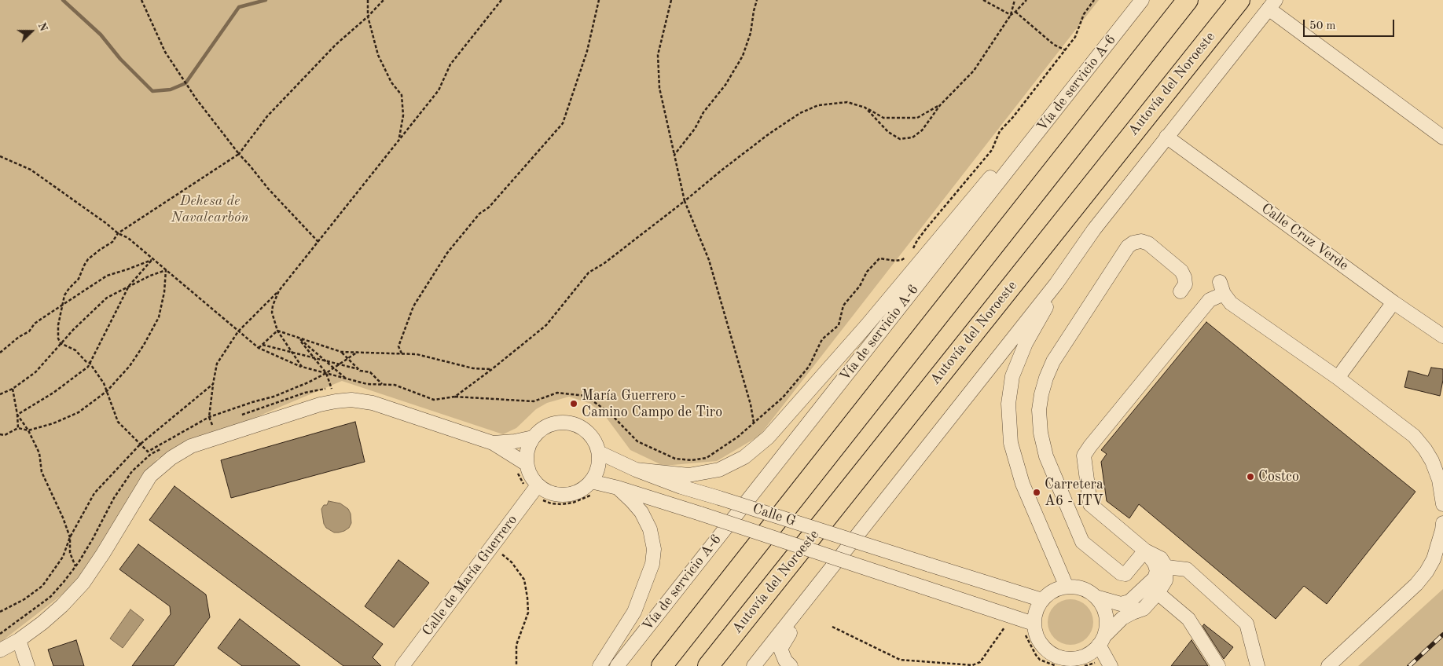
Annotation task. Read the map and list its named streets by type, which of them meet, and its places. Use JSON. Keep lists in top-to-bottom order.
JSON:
{
  "streets": {
    "highway": ["Autovía del Noroeste"],
    "street": [
      "Vía de servicio A-6",
      "Calle Cruz Verde",
      "Calle G",
      "Calle de María Guerrero"
    ]
  },
  "crossings": [
    ["Calle G", "Calle de María Guerrero"]
  ],
  "parks": ["Dehesa de Navalcarbón"],
  "places": ["María Guerrero - Camino Campo de Tiro", "Costco", "Carretera A6 - ITV"],
  "scale_bar": "50 m",
  "north": "right"
}
